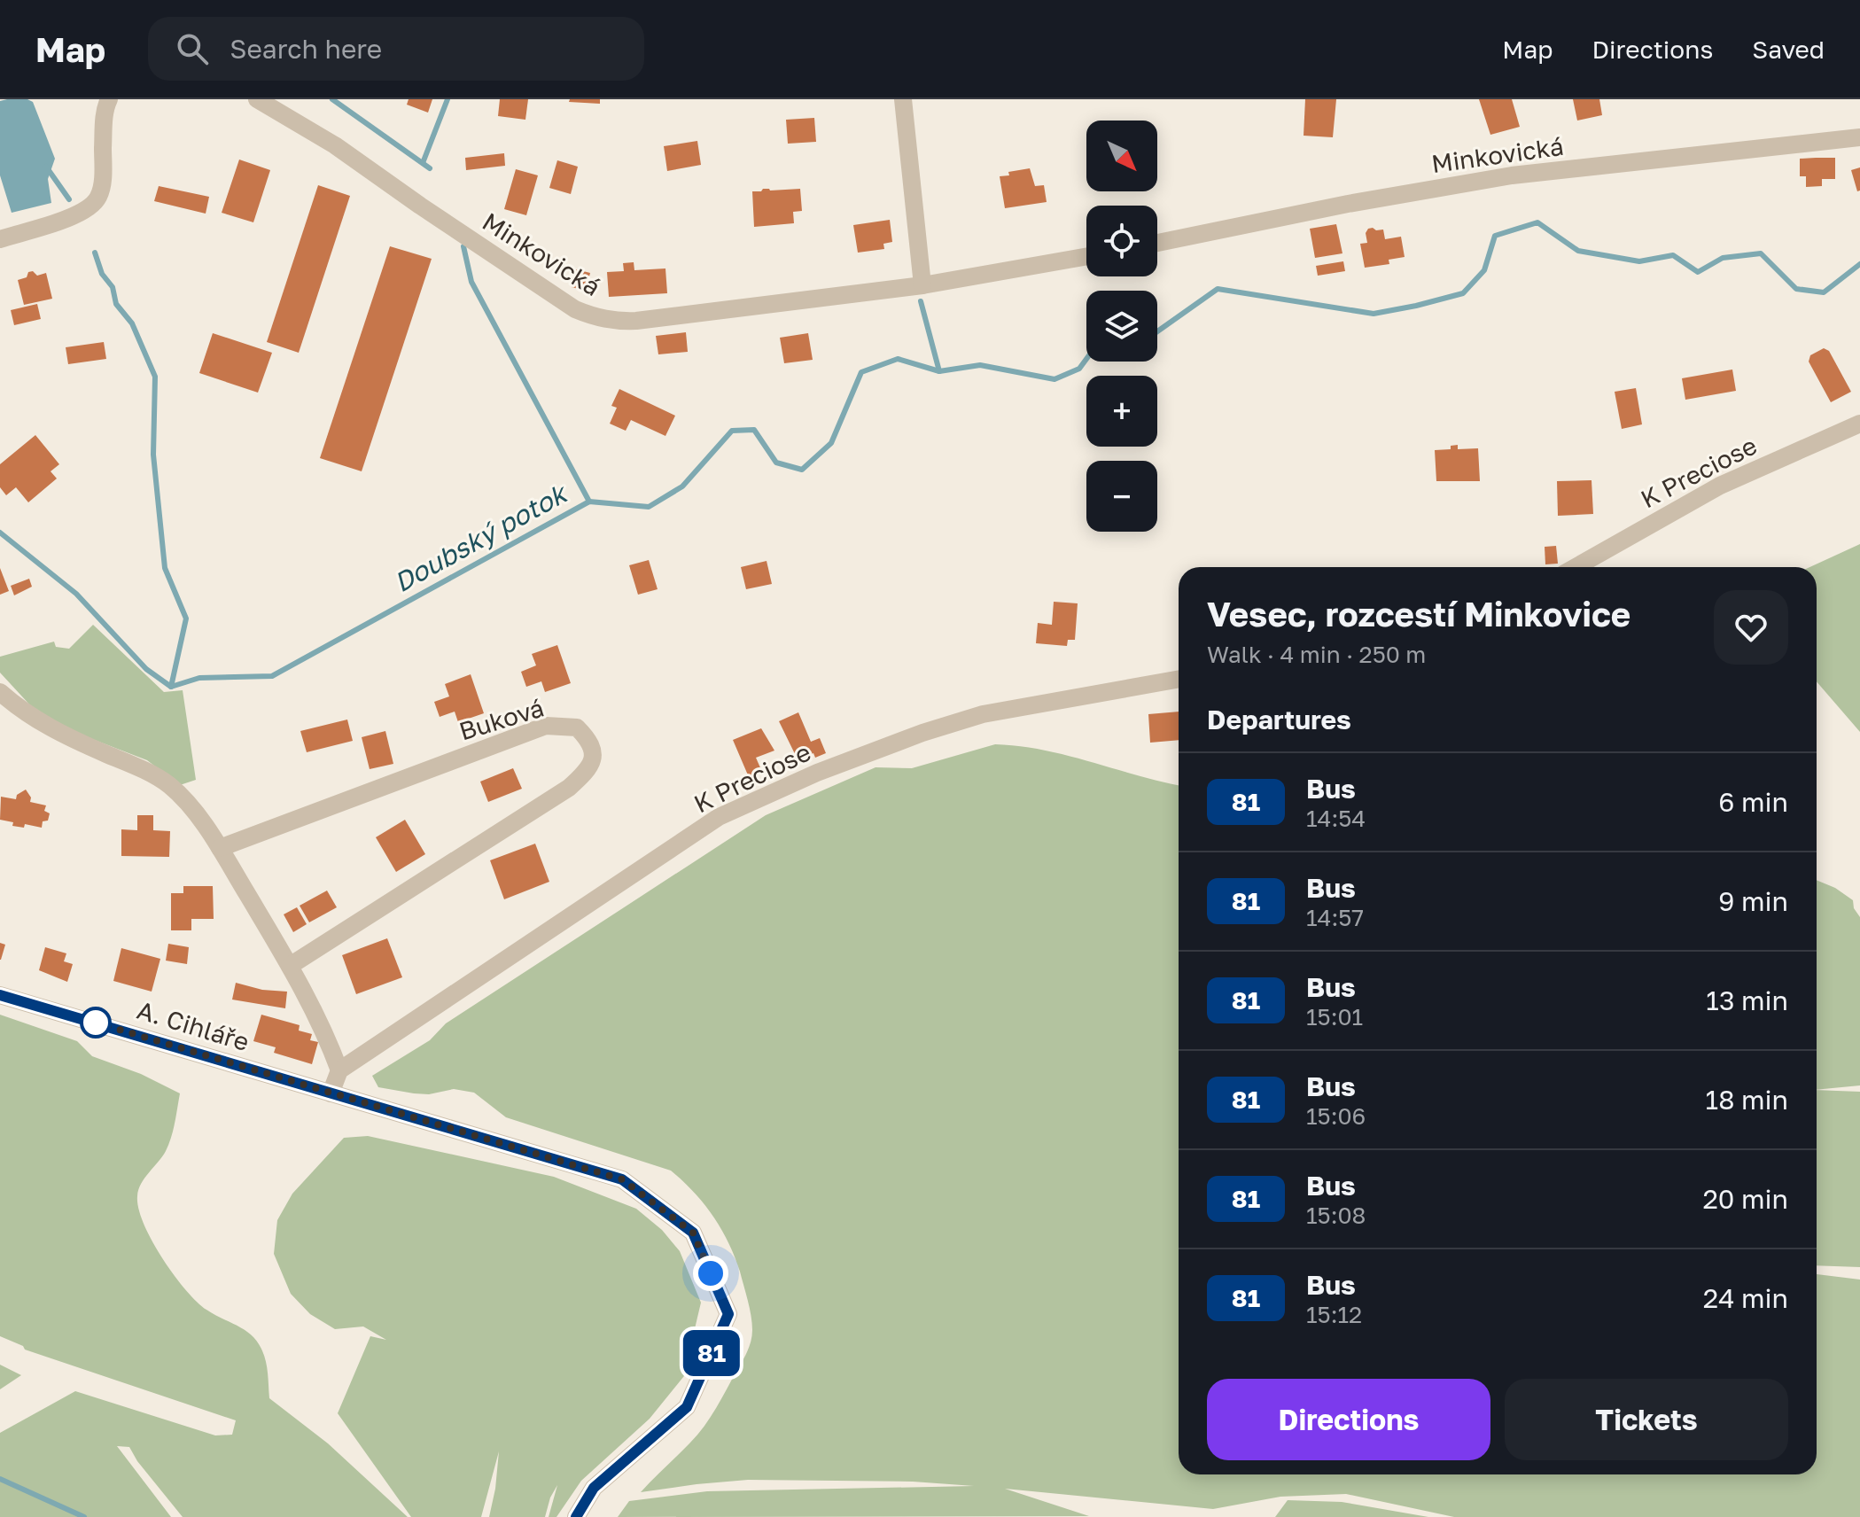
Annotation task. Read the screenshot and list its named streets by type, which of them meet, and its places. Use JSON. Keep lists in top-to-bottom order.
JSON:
{
  "streets": {
    "street": [
      "Minkovická",
      "K Preciose",
      "Buková",
      "A. Cihláře"
    ]
  },
  "water": ["Doubský potok"],
  "lines": ["bus line 81"],
  "north": "bottom right",
  "page": {
    "header": "Map",
    "search": "Search here",
    "nav": ["Map", "Directions", "Saved"],
    "on_map": "81",
    "map_buttons": ["+", "−"],
    "heading": [
      ["Vesec, rozcestí Minkovice", "Walk · 4 min · 250 m"],
      "Departures"
    ],
    "list": [
      {
        "mark": "81",
        "name": "Bus",
        "note": "14:54",
        "value": "6 min"
      },
      {
        "mark": "81",
        "name": "Bus",
        "note": "14:57",
        "value": "9 min"
      },
      {
        "mark": "81",
        "name": "Bus",
        "note": "15:01",
        "value": "13 min"
      },
      {
        "mark": "81",
        "name": "Bus",
        "note": "15:06",
        "value": "18 min"
      },
      {
        "mark": "81",
        "name": "Bus",
        "note": "15:08",
        "value": "20 min"
      },
      {
        "mark": "81",
        "name": "Bus",
        "note": "15:12",
        "value": "24 min"
      }
    ],
    "buttons": ["Directions", "Tickets"]
  }
}
